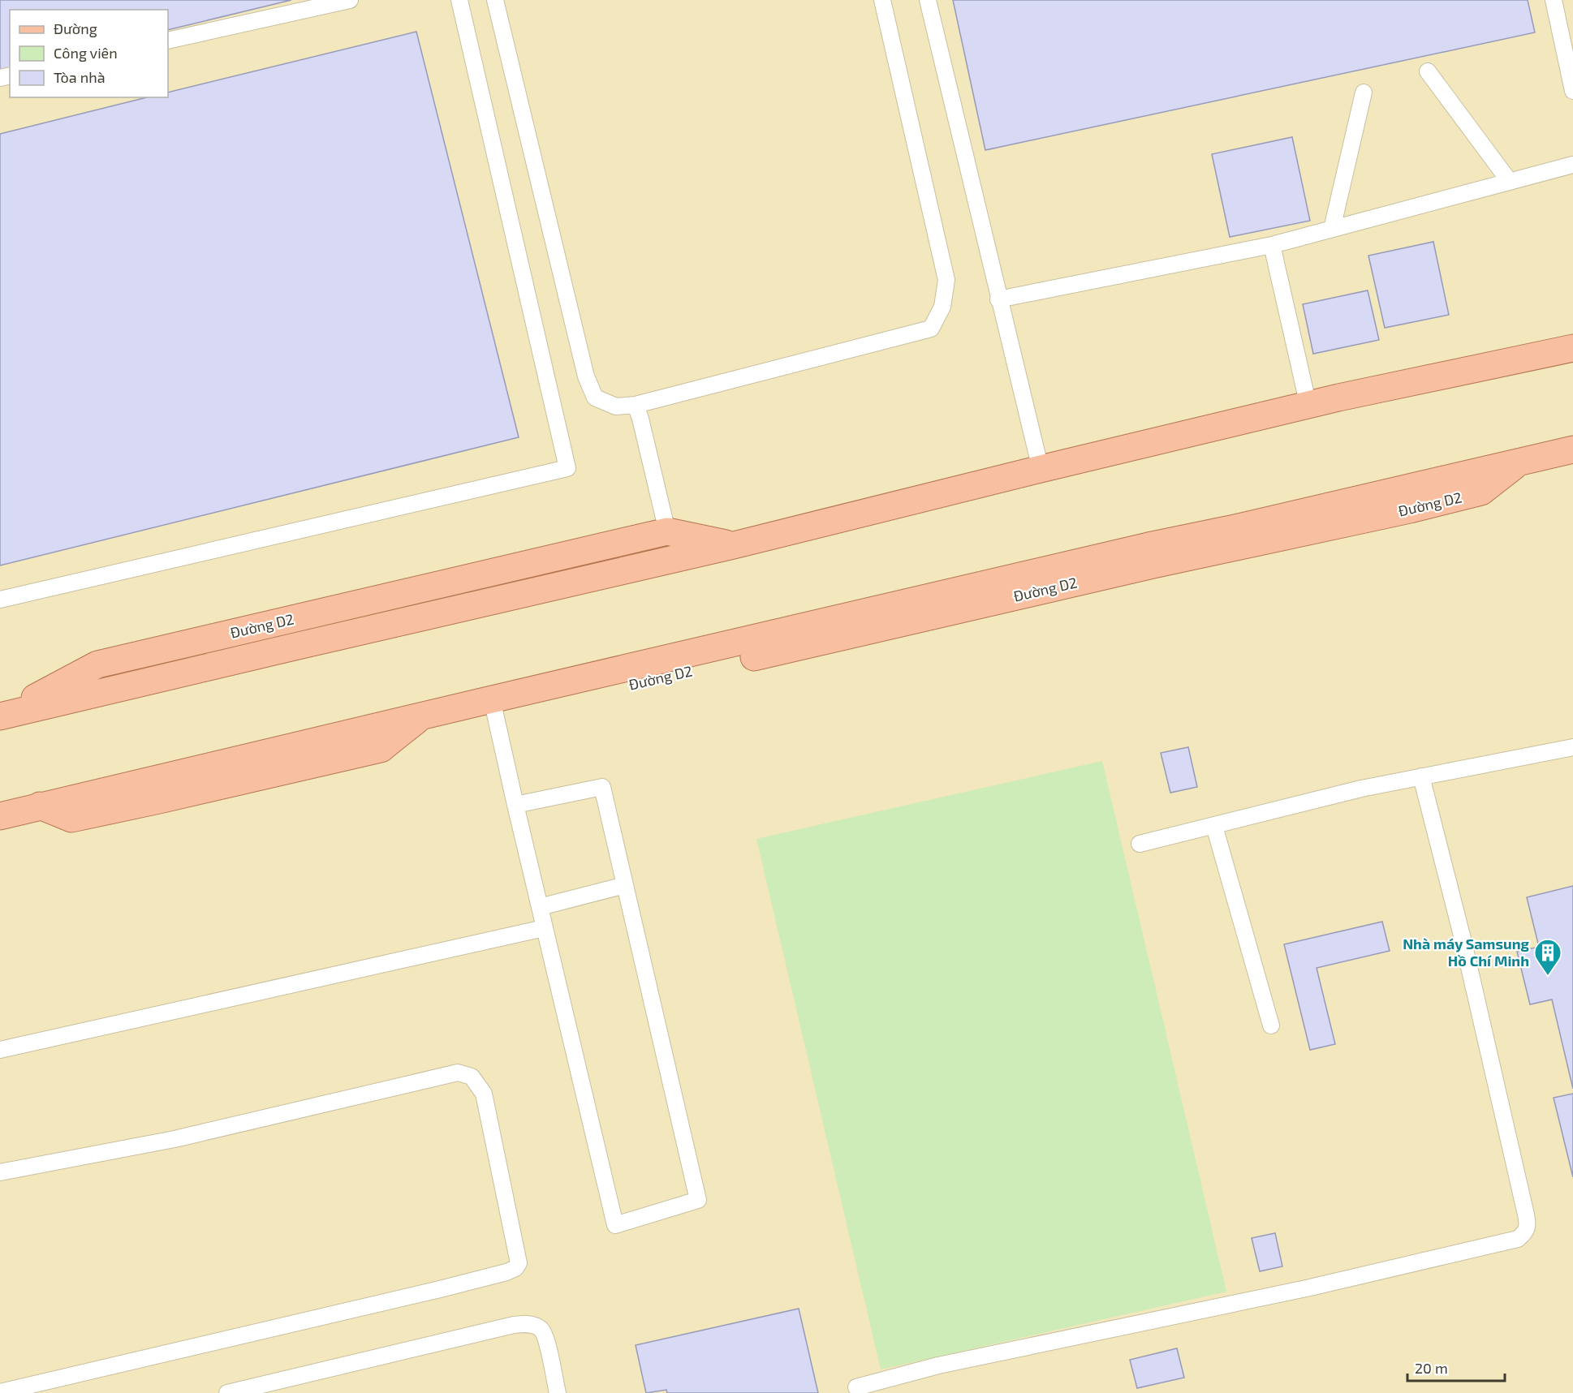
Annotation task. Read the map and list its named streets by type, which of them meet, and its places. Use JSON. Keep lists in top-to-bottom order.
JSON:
{
  "streets": {
    "main road": ["Đường D2"]
  },
  "places": {
    "building": ["Nhà máy Samsung Hồ Chí Minh"]
  },
  "legend": ["Đường", "Công viên", "Tòa nhà"],
  "scale_bar": "20 m"
}
